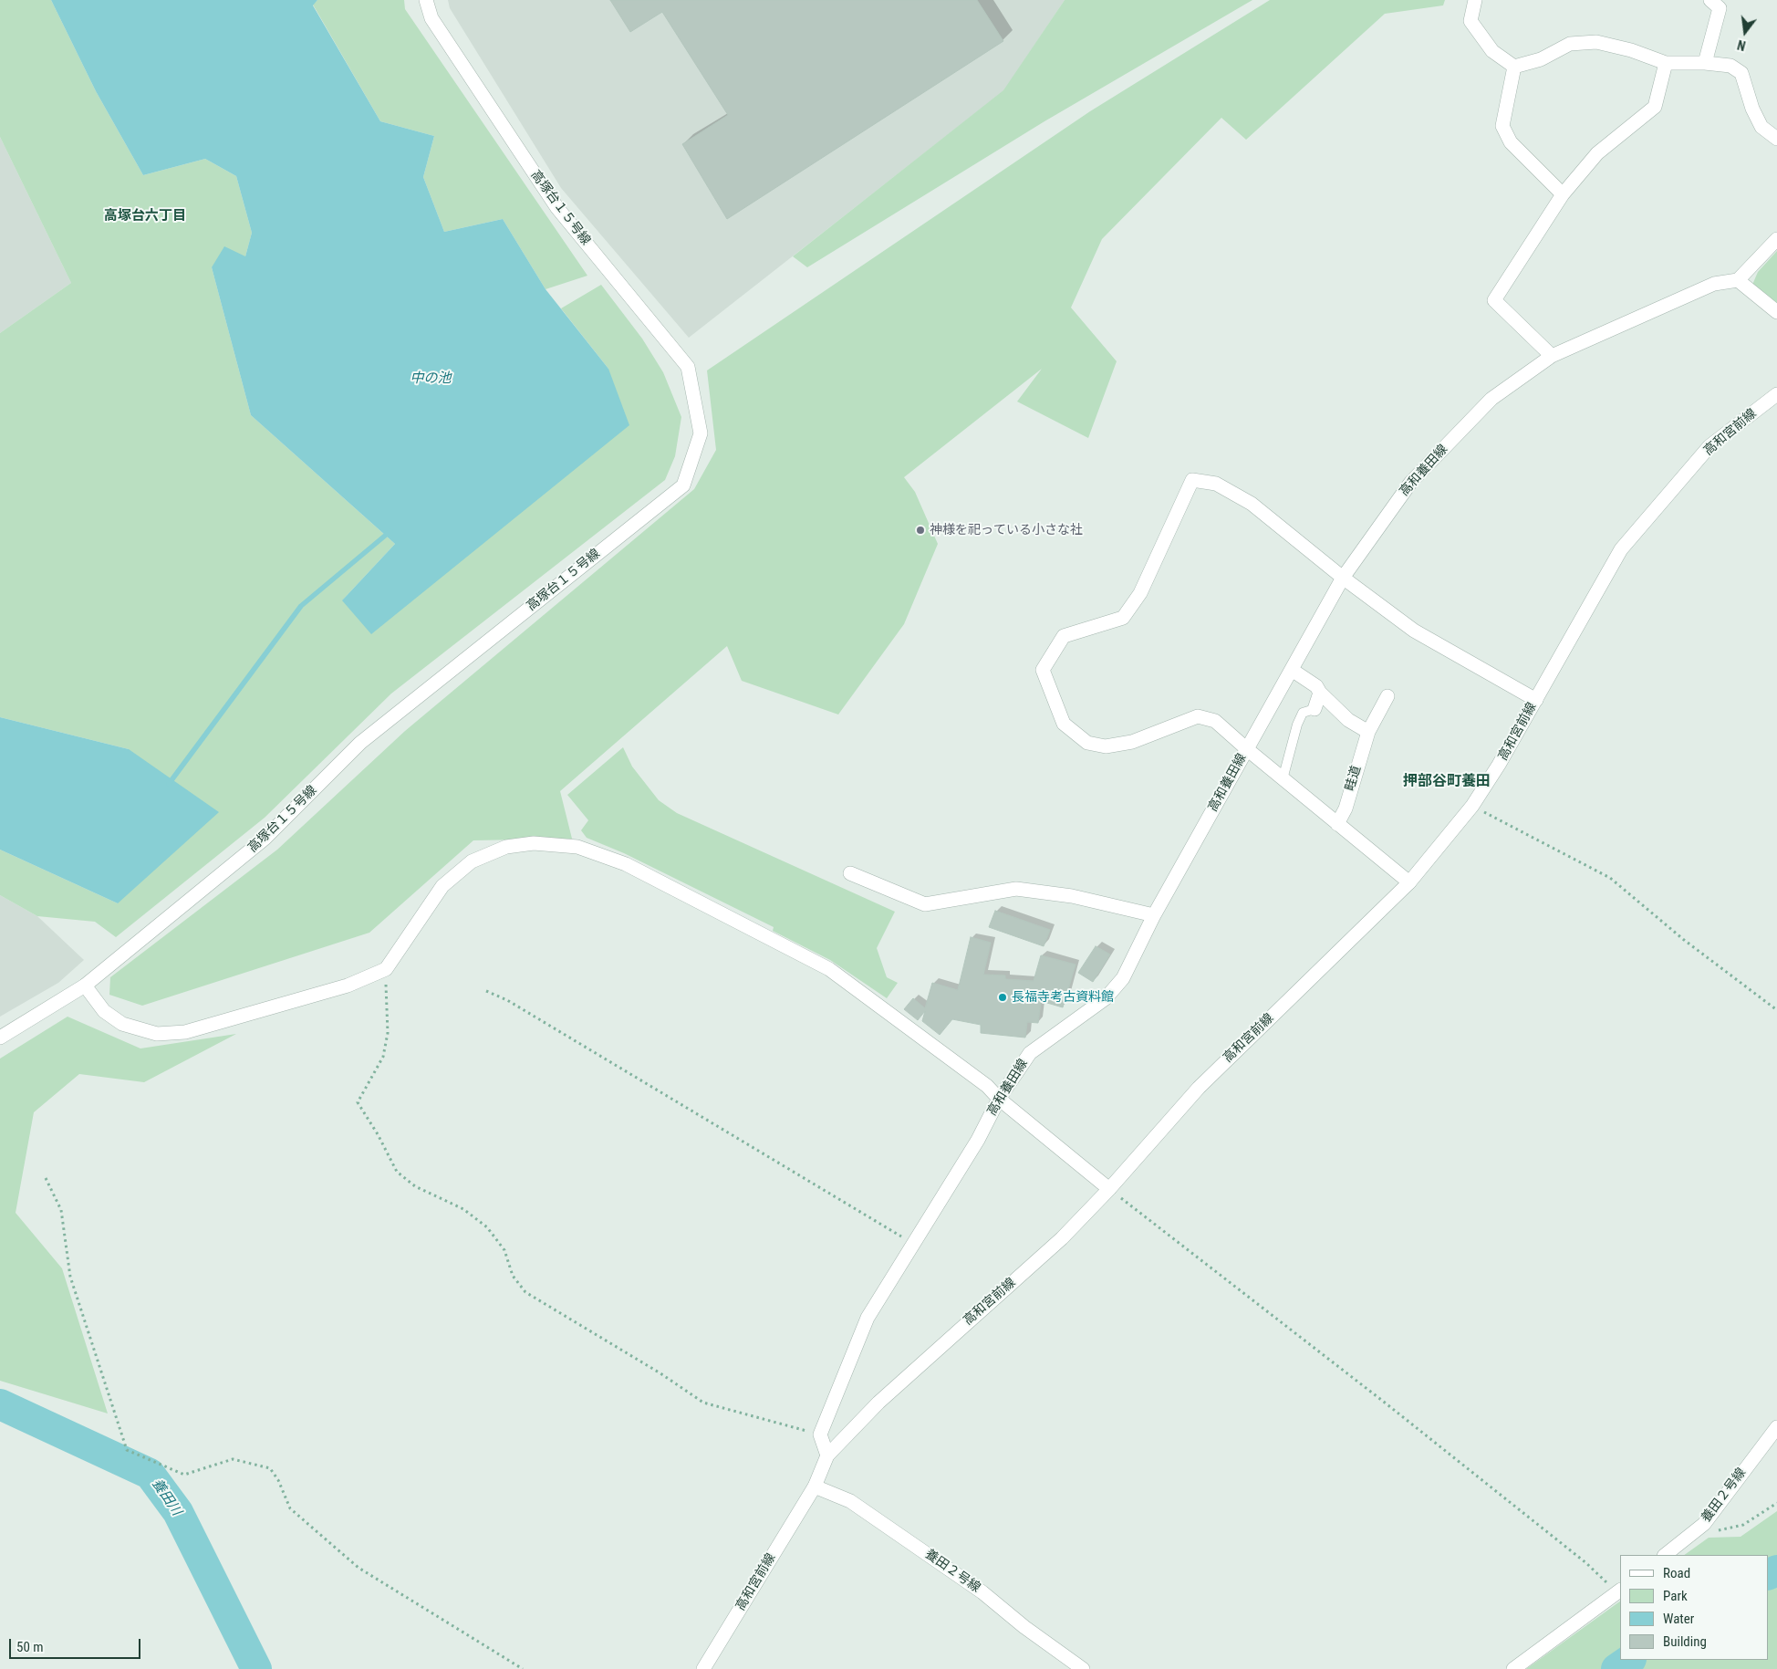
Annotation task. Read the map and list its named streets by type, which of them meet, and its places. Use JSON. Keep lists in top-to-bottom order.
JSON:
{
  "streets": {
    "street": [
      "高塚台１５号線",
      "高和宮前線",
      "高和養田線",
      "畦道",
      "養田２号線"
    ]
  },
  "crossings": [
    ["高和宮前線", "養田２号線"]
  ],
  "districts": ["高塚台六丁目", "押部谷町養田"],
  "water": ["中の池", "養田川"],
  "places": ["神様を祀っている小さな社", "長福寺考古資料館"],
  "legend": [
    "Road",
    "Park",
    "Water",
    "Building"
  ],
  "scale_bar": "50 m",
  "north": "bottom"
}
